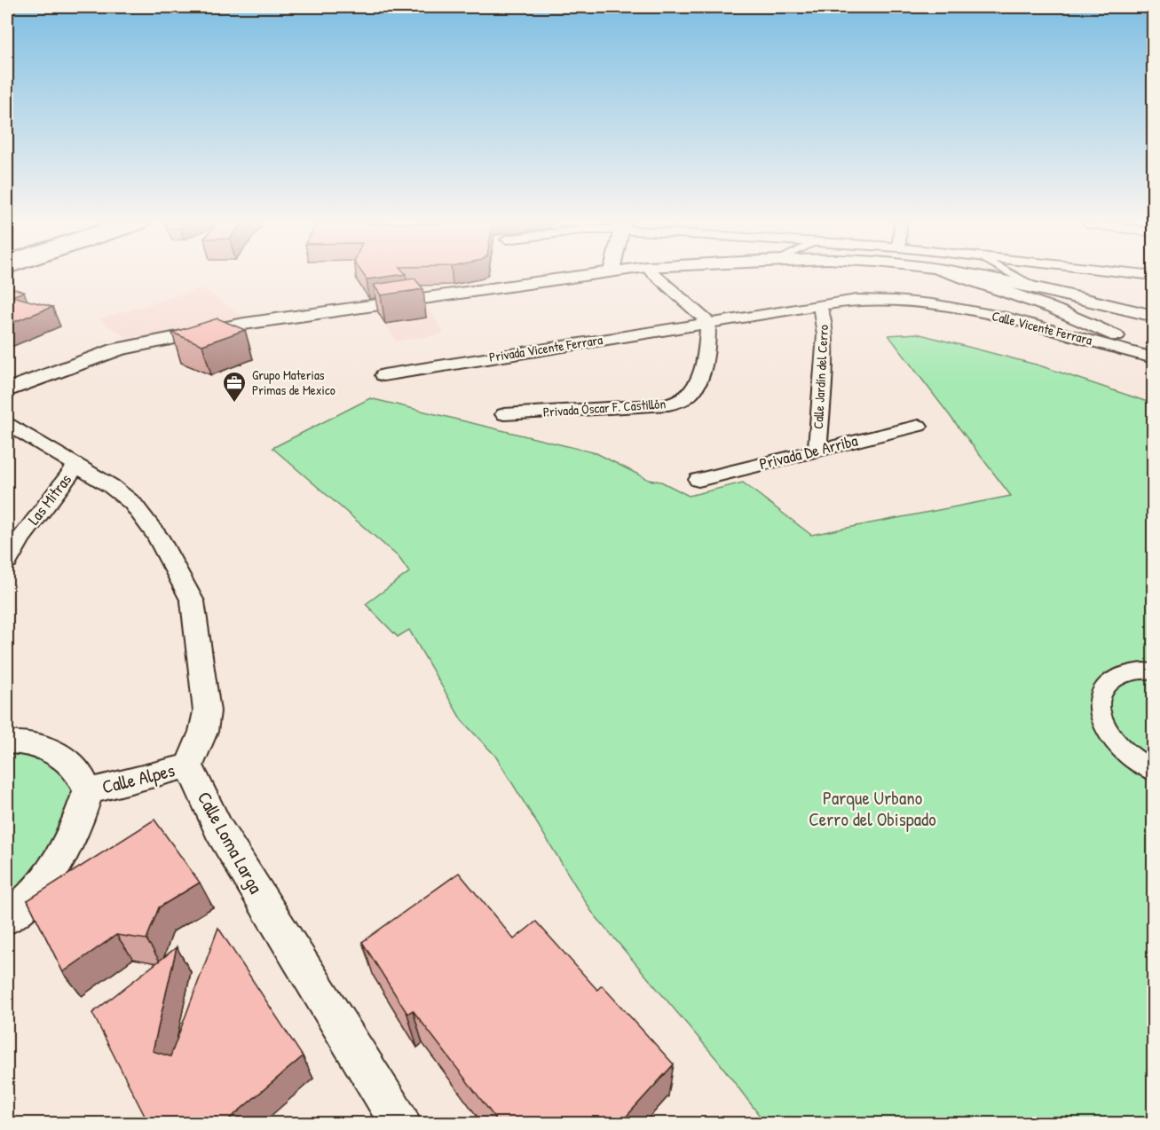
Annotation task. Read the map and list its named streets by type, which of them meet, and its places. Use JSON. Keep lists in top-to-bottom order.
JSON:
{
  "streets": {
    "street": [
      "Calle Vicente Ferrara",
      "Privada Vicente Ferrara",
      "Calle Jardín del Cerro",
      "Privada Óscar F. Castillón",
      "Privada De Arriba",
      "Las Mitras",
      "Calle Alpes",
      "Calle Loma Larga"
    ]
  },
  "crossings": [
    ["Calle Vicente Ferrara", "Privada Vicente Ferrara"],
    ["Calle Vicente Ferrara", "Calle Jardín del Cerro"],
    ["Calle Vicente Ferrara", "Privada Óscar F. Castillón"],
    ["Privada Vicente Ferrara", "Privada Óscar F. Castillón"],
    ["Calle Jardín del Cerro", "Privada De Arriba"],
    ["Calle Alpes", "Calle Loma Larga"]
  ],
  "parks": ["Parque Urbano Cerro del Obispado"],
  "places": {
    "office": ["Grupo Materias Primas de Mexico"]
  }
}
